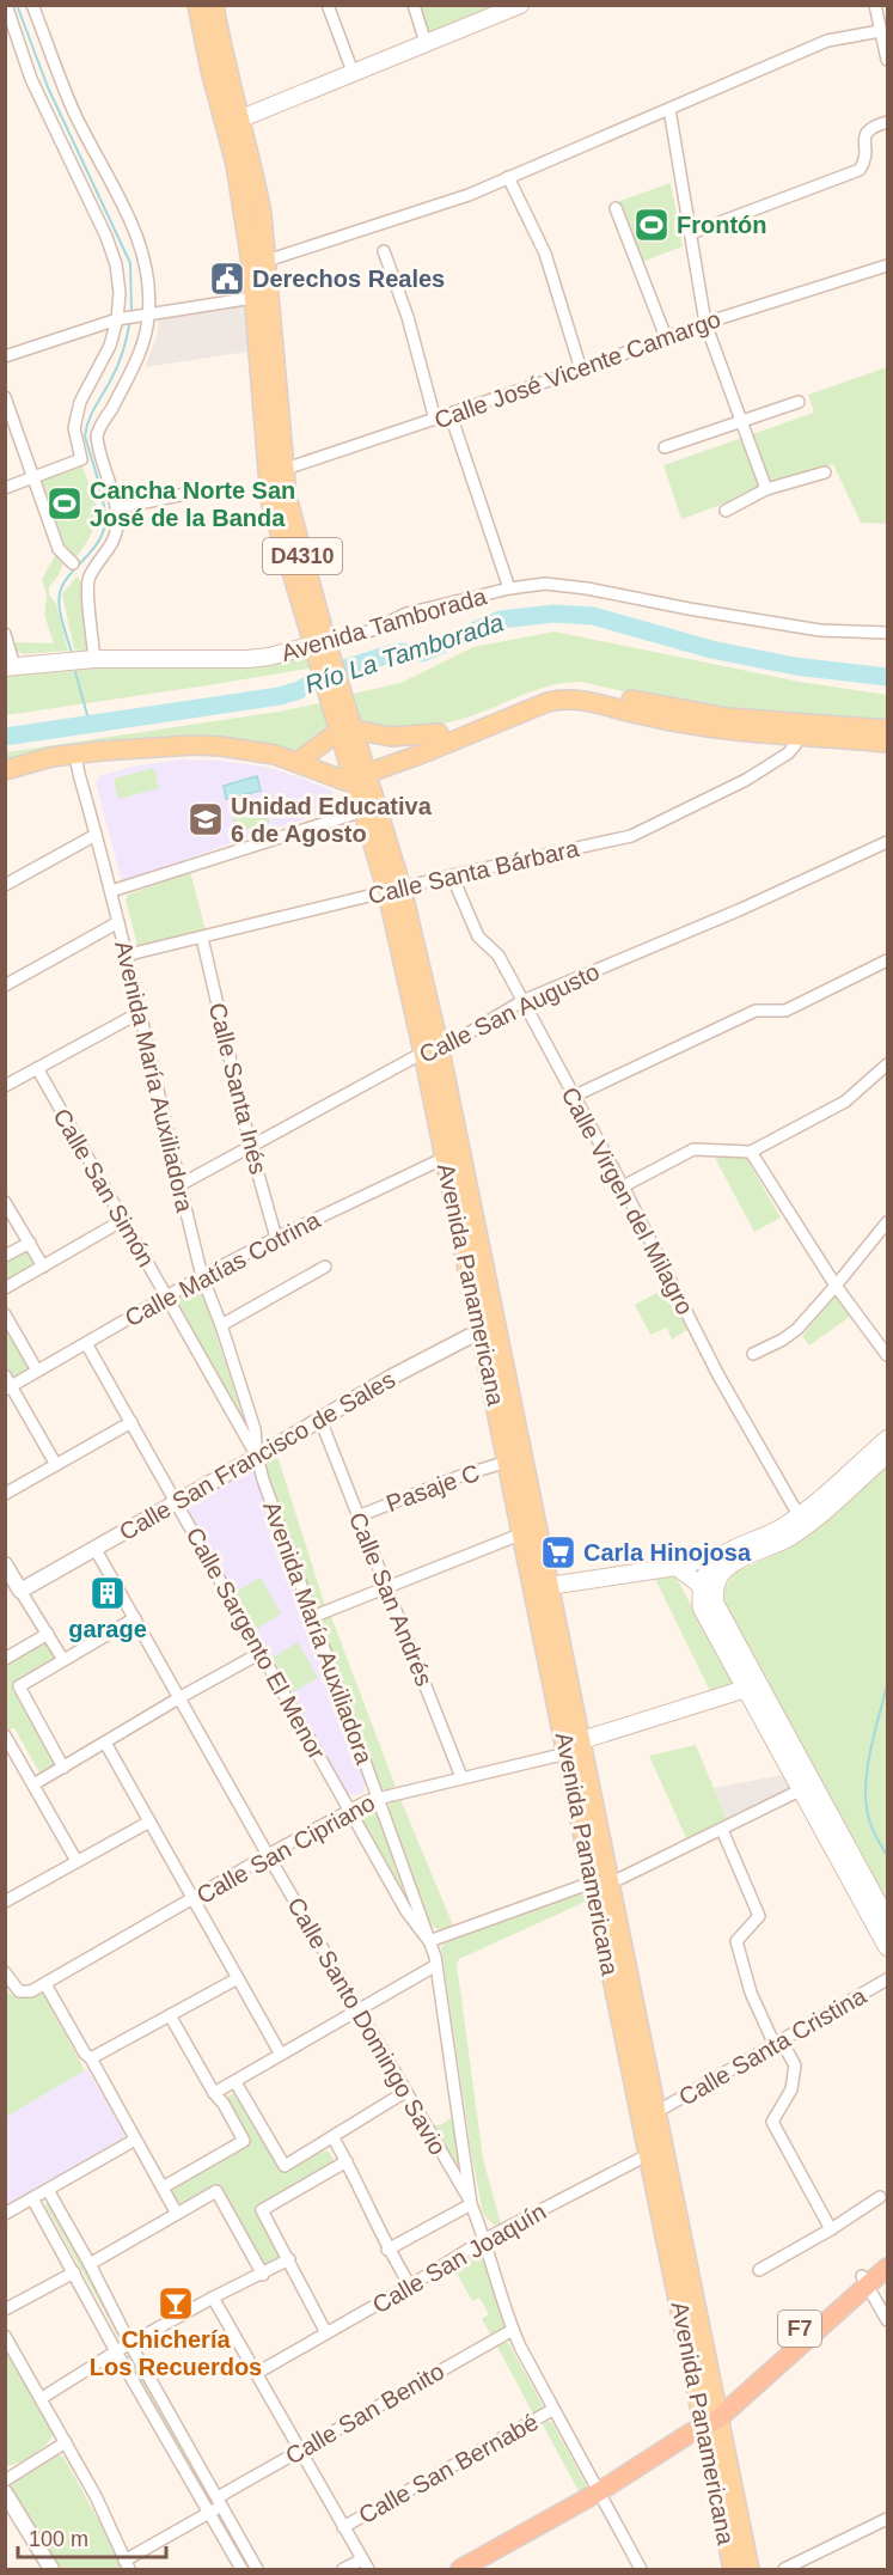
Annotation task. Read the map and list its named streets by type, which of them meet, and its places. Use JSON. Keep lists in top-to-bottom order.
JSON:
{
  "streets": {
    "highway": ["F7"],
    "main road": [
      "D4310",
      "Avenida Tamborada",
      "Avenida Panamericana",
      "Calle San Cipriano"
    ],
    "street": [
      "Calle José Vicente Camargo",
      "Calle Santa Bárbara",
      "Calle San Augusto",
      "Avenida María Auxiliadora",
      "Calle Santa Inés",
      "Calle San Simón",
      "Calle Virgen del Milagro",
      "Calle Matías Cotrina",
      "Calle San Francisco de Sales",
      "Pasaje C",
      "Calle San Andrés",
      "Calle Sargento El Menor",
      "Calle Santo Domingo Savio",
      "Calle Santa Cristina",
      "Calle San Joaquín",
      "Calle San Benito",
      "Calle San Bernabé"
    ]
  },
  "crossings": [
    ["Calle José Vicente Camargo", "Avenida Panamericana"],
    ["Avenida Tamborada", "Avenida Panamericana"],
    ["Calle Santa Bárbara", "Avenida María Auxiliadora"],
    ["Calle Santa Bárbara", "Calle Santa Inés"],
    ["Calle Santa Bárbara", "Calle Virgen del Milagro"],
    ["Calle Santa Bárbara", "Avenida Panamericana"],
    ["Calle San Augusto", "Avenida María Auxiliadora"],
    ["Calle San Augusto", "Calle Santa Inés"],
    ["Calle San Augusto", "Calle Virgen del Milagro"],
    ["Calle San Augusto", "Avenida Panamericana"],
    ["Avenida María Auxiliadora", "Calle San Simón"],
    ["Avenida María Auxiliadora", "Calle Matías Cotrina"],
    ["Avenida María Auxiliadora", "Calle San Francisco de Sales"],
    ["Avenida María Auxiliadora", "Calle Sargento El Menor"],
    ["Avenida María Auxiliadora", "Calle San Cipriano"],
    ["Avenida María Auxiliadora", "Calle Santo Domingo Savio"],
    ["Avenida María Auxiliadora", "Calle San Joaquín"],
    ["Avenida María Auxiliadora", "F7"],
    ["Avenida María Auxiliadora", "Calle San Benito"],
    ["Avenida María Auxiliadora", "Calle San Bernabé"],
    ["Calle Santa Inés", "Calle Matías Cotrina"],
    ["Calle San Simón", "Calle Matías Cotrina"],
    ["Calle San Simón", "Calle San Francisco de Sales"],
    ["Calle Matías Cotrina", "Avenida Panamericana"],
    ["Calle Matías Cotrina", "Calle Sargento El Menor"],
    ["Avenida Panamericana", "Calle San Francisco de Sales"],
    ["Avenida Panamericana", "Pasaje C"],
    ["Avenida Panamericana", "Calle San Cipriano"],
    ["Avenida Panamericana", "Calle Santa Cristina"],
    ["Avenida Panamericana", "Calle San Joaquín"],
    ["Avenida Panamericana", "F7"],
    ["Calle San Francisco de Sales", "Calle San Andrés"],
    ["Calle San Francisco de Sales", "Calle Sargento El Menor"],
    ["Calle San Francisco de Sales", "Calle Santo Domingo Savio"],
    ["Pasaje C", "Calle San Andrés"],
    ["Calle San Andrés", "Calle San Cipriano"],
    ["Calle Sargento El Menor", "Calle San Cipriano"],
    ["Calle San Cipriano", "Calle Santo Domingo Savio"]
  ],
  "water": ["Río La Tamborada"],
  "places": {
    "sports": ["Frontón", "Cancha Norte San José de la Banda"],
    "public building": ["Derechos Reales"],
    "school or university": ["Unidad Educativa 6 de Agosto"],
    "supermarket": ["Carla Hinojosa"],
    "building": ["garage"],
    "bar": ["Chichería Los Recuerdos"]
  },
  "scale_bar": "100 m"
}
